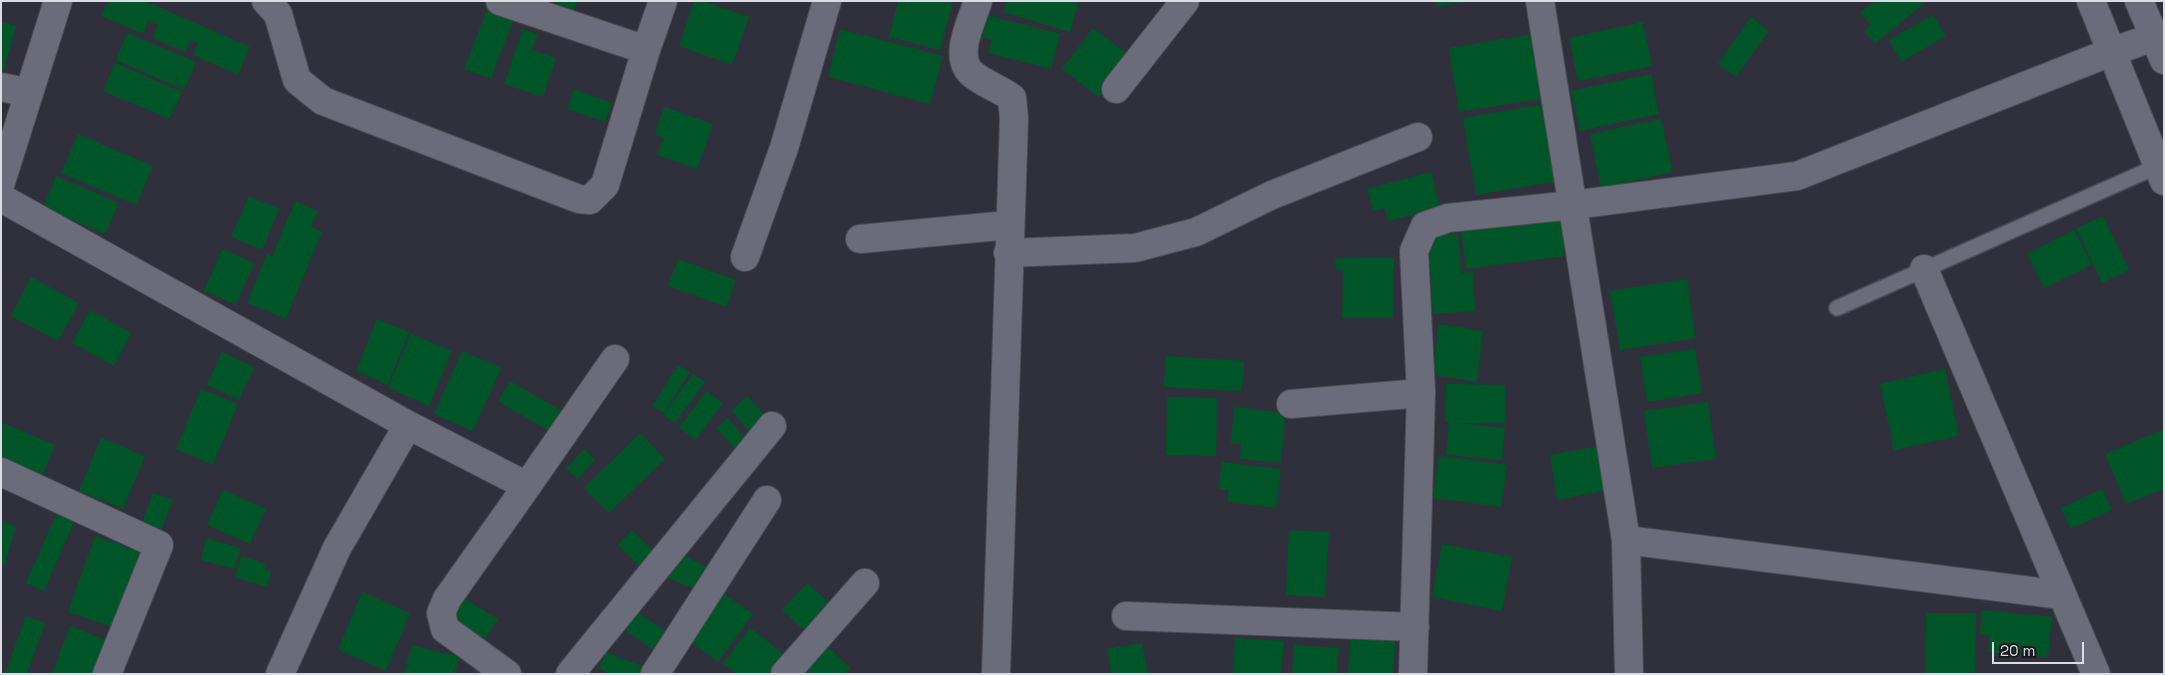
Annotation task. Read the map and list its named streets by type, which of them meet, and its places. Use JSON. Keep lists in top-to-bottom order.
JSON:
{
  "scale_bar": "20 m"
}
